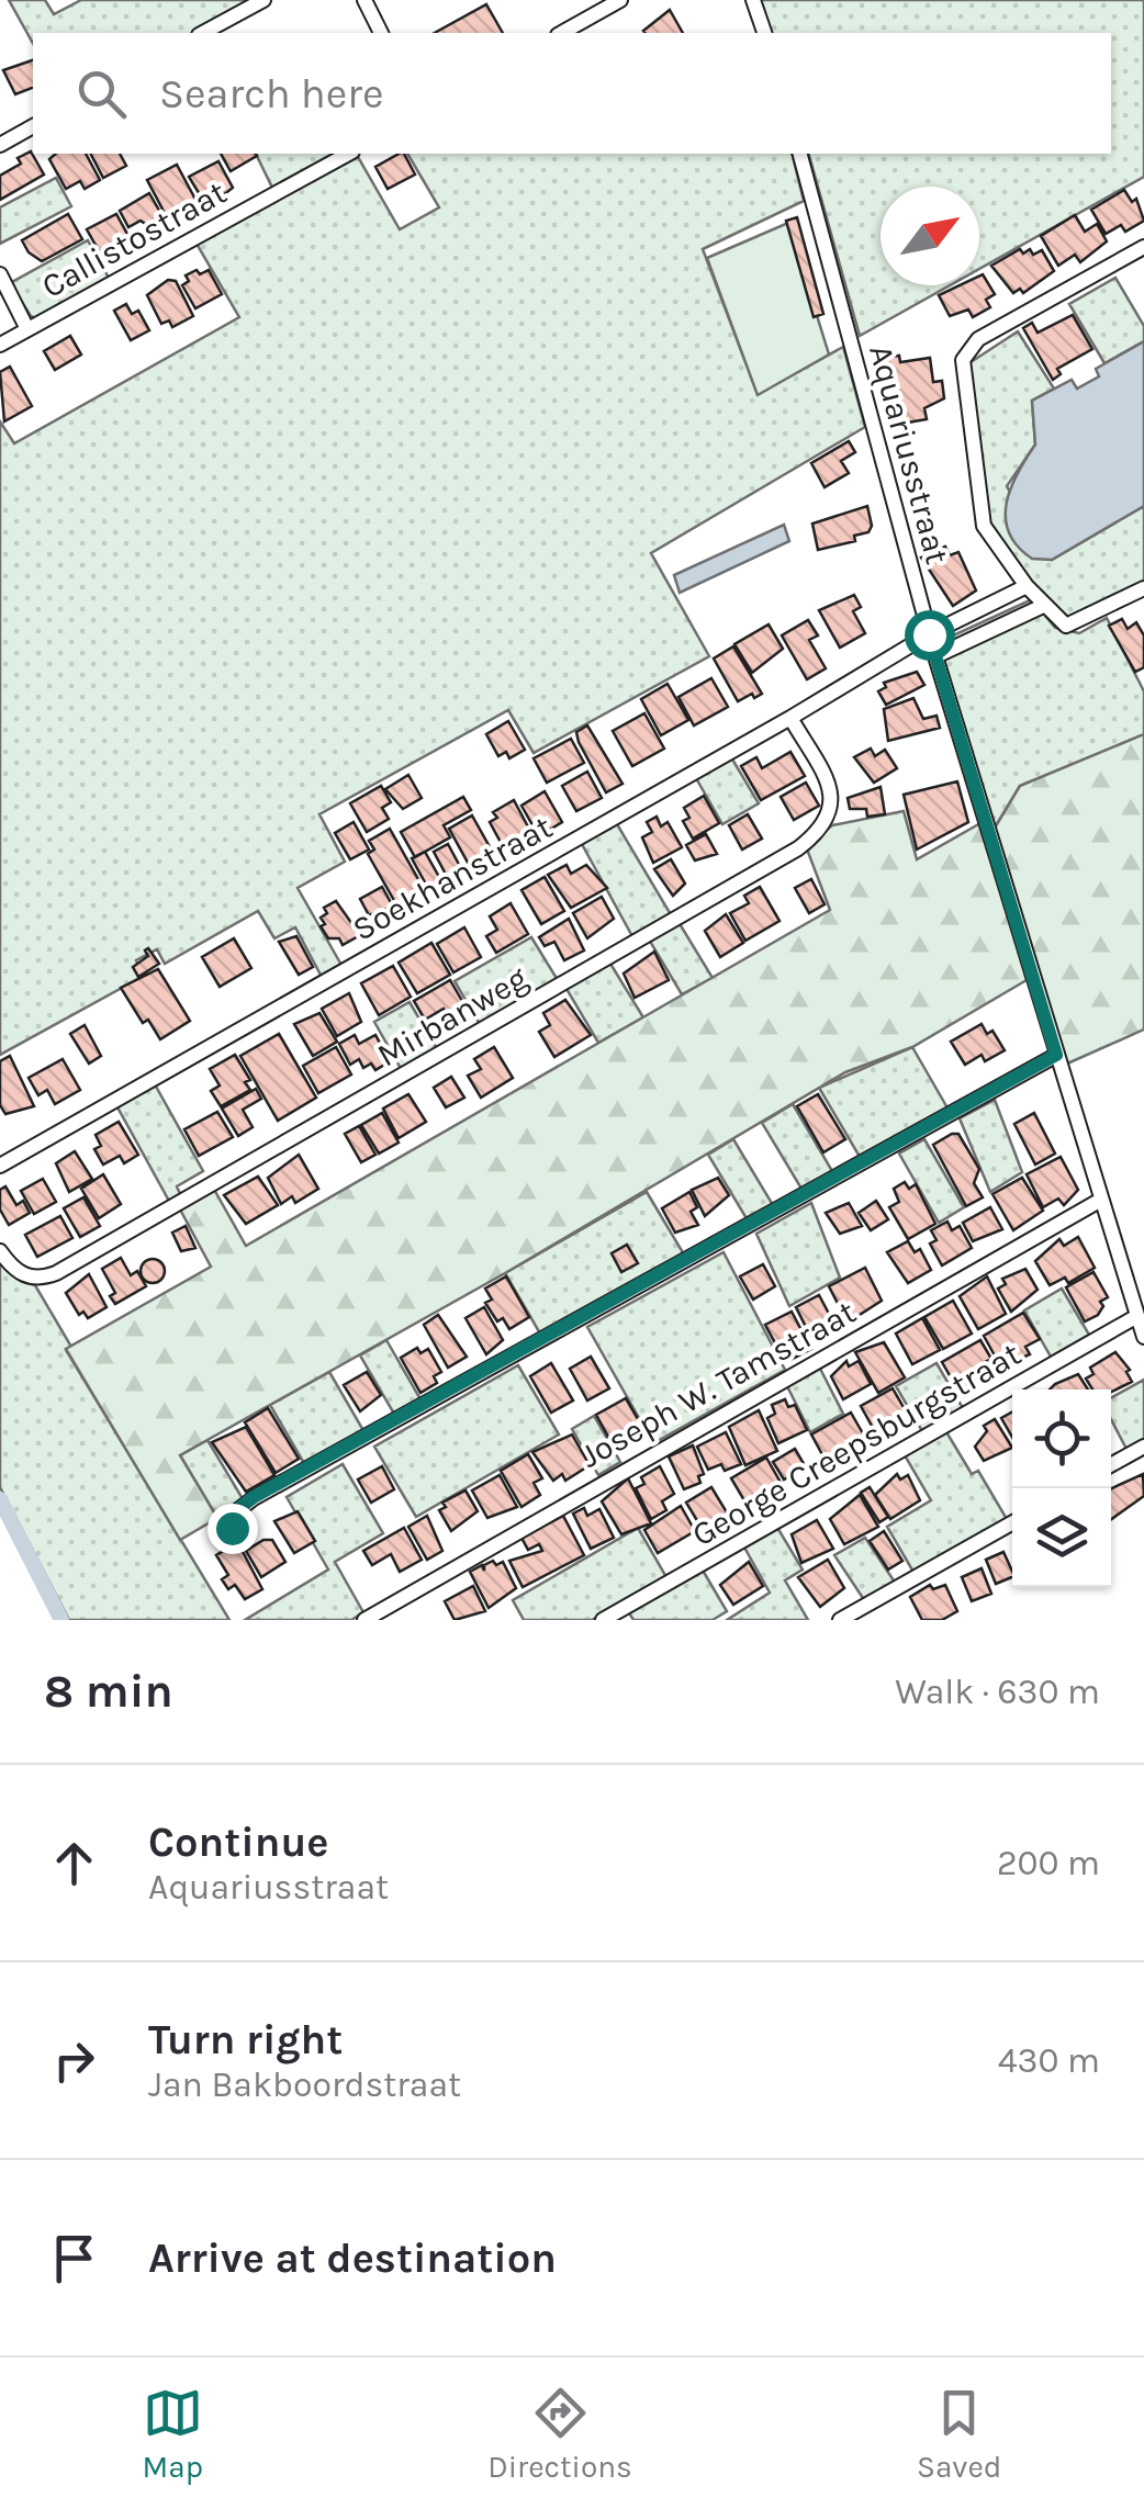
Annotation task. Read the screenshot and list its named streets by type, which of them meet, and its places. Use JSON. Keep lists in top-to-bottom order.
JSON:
{
  "streets": {
    "street": [
      "Callistostraat",
      "Aquariusstraat",
      "Soekhanstraat",
      "Mirbanweg",
      "Joseph W. Tamstraat",
      "George Creepsburgstraat"
    ]
  },
  "crossings": [
    ["Aquariusstraat", "Soekhanstraat"],
    ["Aquariusstraat", "Joseph W. Tamstraat"],
    ["Aquariusstraat", "George Creepsburgstraat"],
    ["Soekhanstraat", "Mirbanweg"]
  ],
  "north": "top right",
  "page": {
    "search": "Search here",
    "heading": ["8 min", "Walk · 630 m"],
    "list": [
      ["Continue", "Aquariusstraat", "200 m"],
      ["Turn right", "Jan Bakboordstraat", "430 m"],
      "Arrive at destination"
    ],
    "nav": ["Map", "Directions", "Saved"]
  }
}
